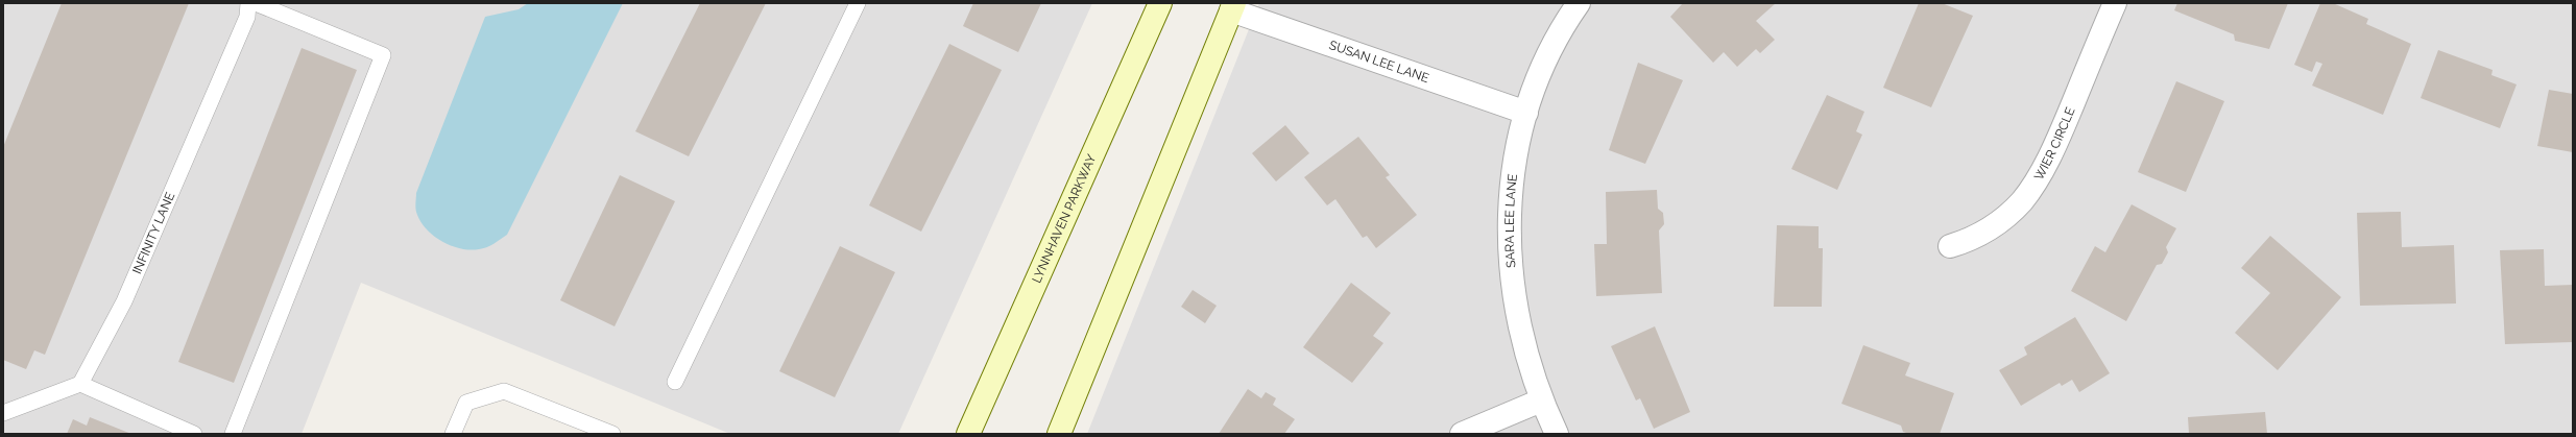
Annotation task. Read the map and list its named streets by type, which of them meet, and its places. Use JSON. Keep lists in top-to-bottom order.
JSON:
{
  "streets": {
    "main road": ["LYNNHAVEN PARKWAY"],
    "street": ["SUSAN LEE LANE", "WIER CIRCLE", "SARA LEE LANE"],
    "lane": ["INFINITY LANE"]
  },
  "crossings": [
    ["SUSAN LEE LANE", "SARA LEE LANE"]
  ]
}
